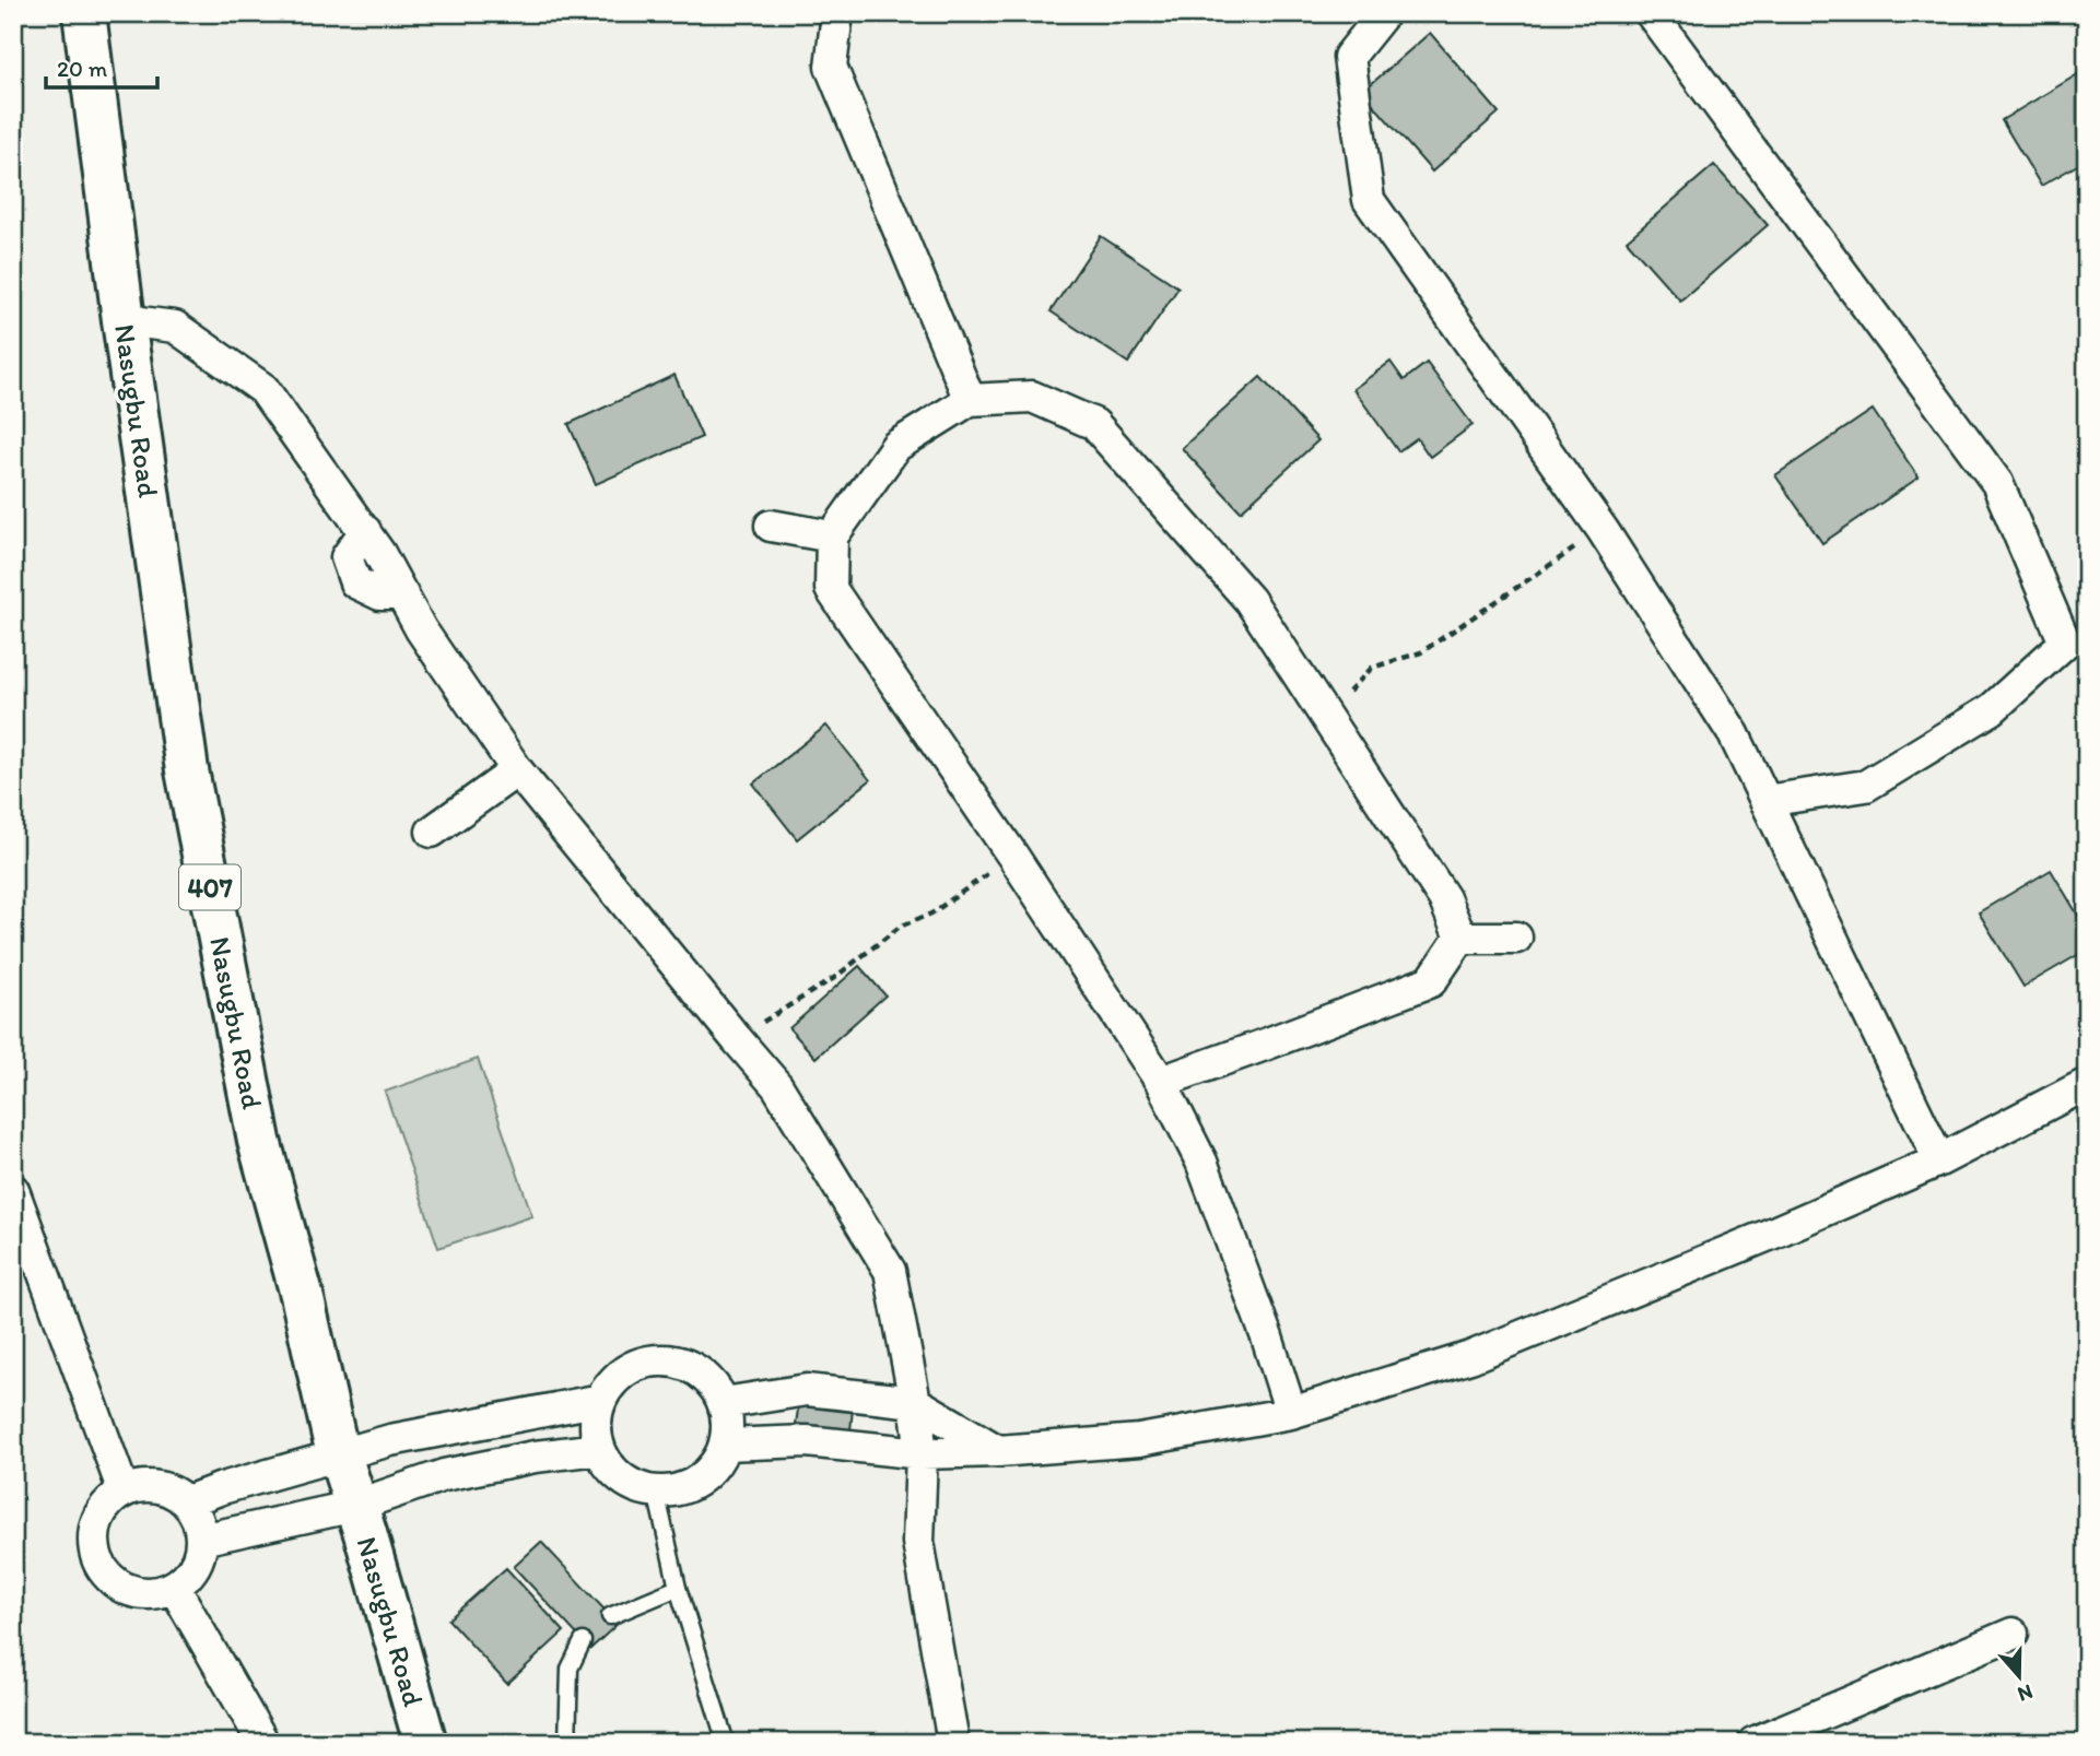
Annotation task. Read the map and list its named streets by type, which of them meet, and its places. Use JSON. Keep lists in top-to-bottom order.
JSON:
{
  "streets": {
    "main road": ["Nasugbu Road", "407"]
  },
  "scale_bar": "20 m",
  "north": "bottom"
}
